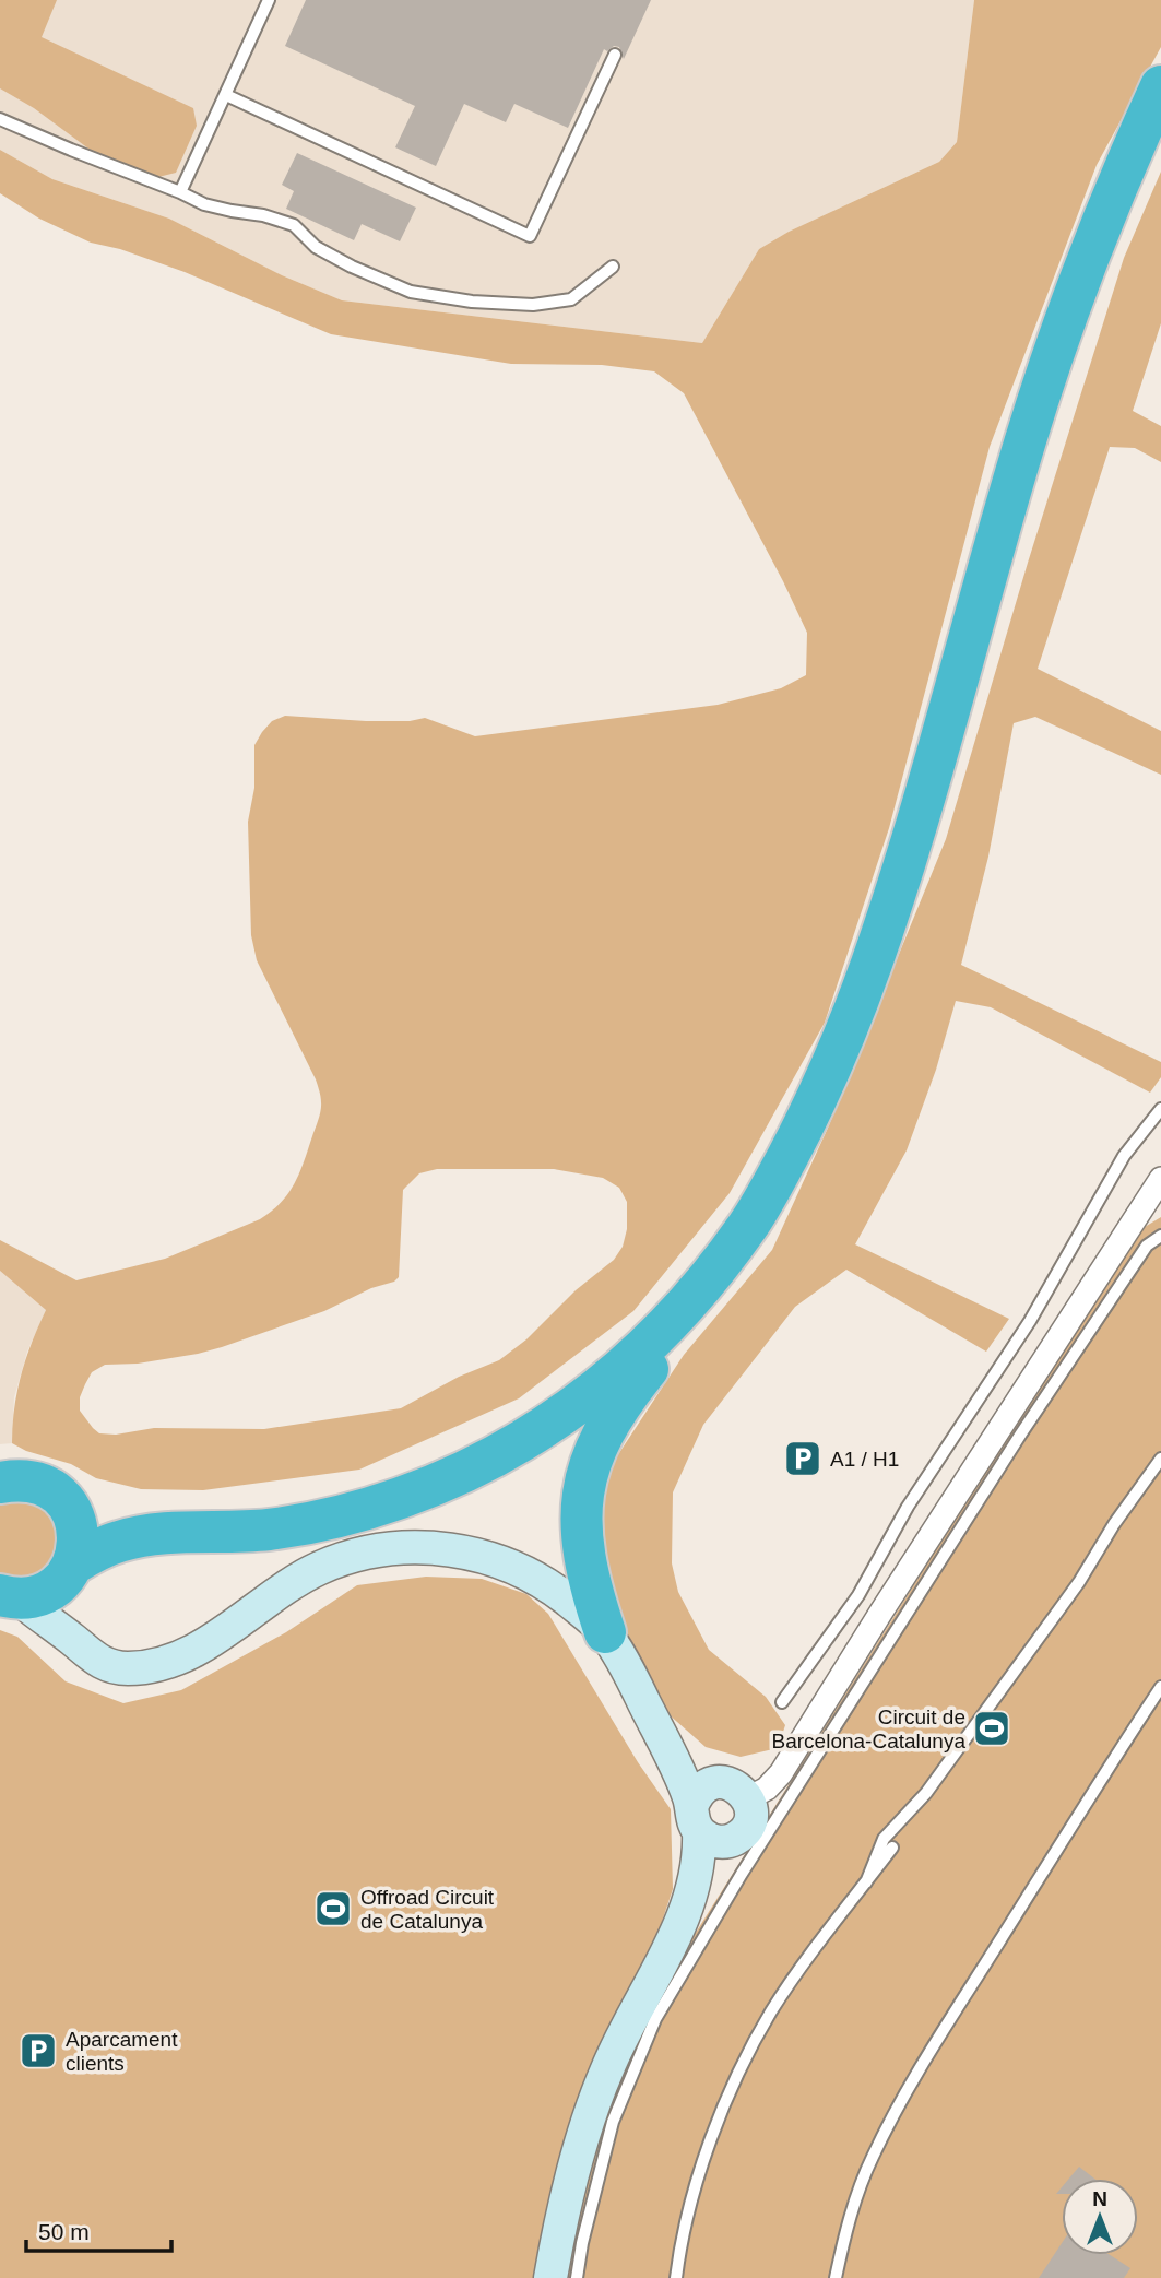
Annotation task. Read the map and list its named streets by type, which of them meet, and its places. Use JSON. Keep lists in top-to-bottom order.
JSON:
{
  "places": {
    "parking": ["A1 / H1", "Aparcament clients"],
    "sports": ["Circuit de Barcelona-Catalunya", "Offroad Circuit de Catalunya"]
  },
  "scale_bar": "50 m",
  "north": "top"
}
